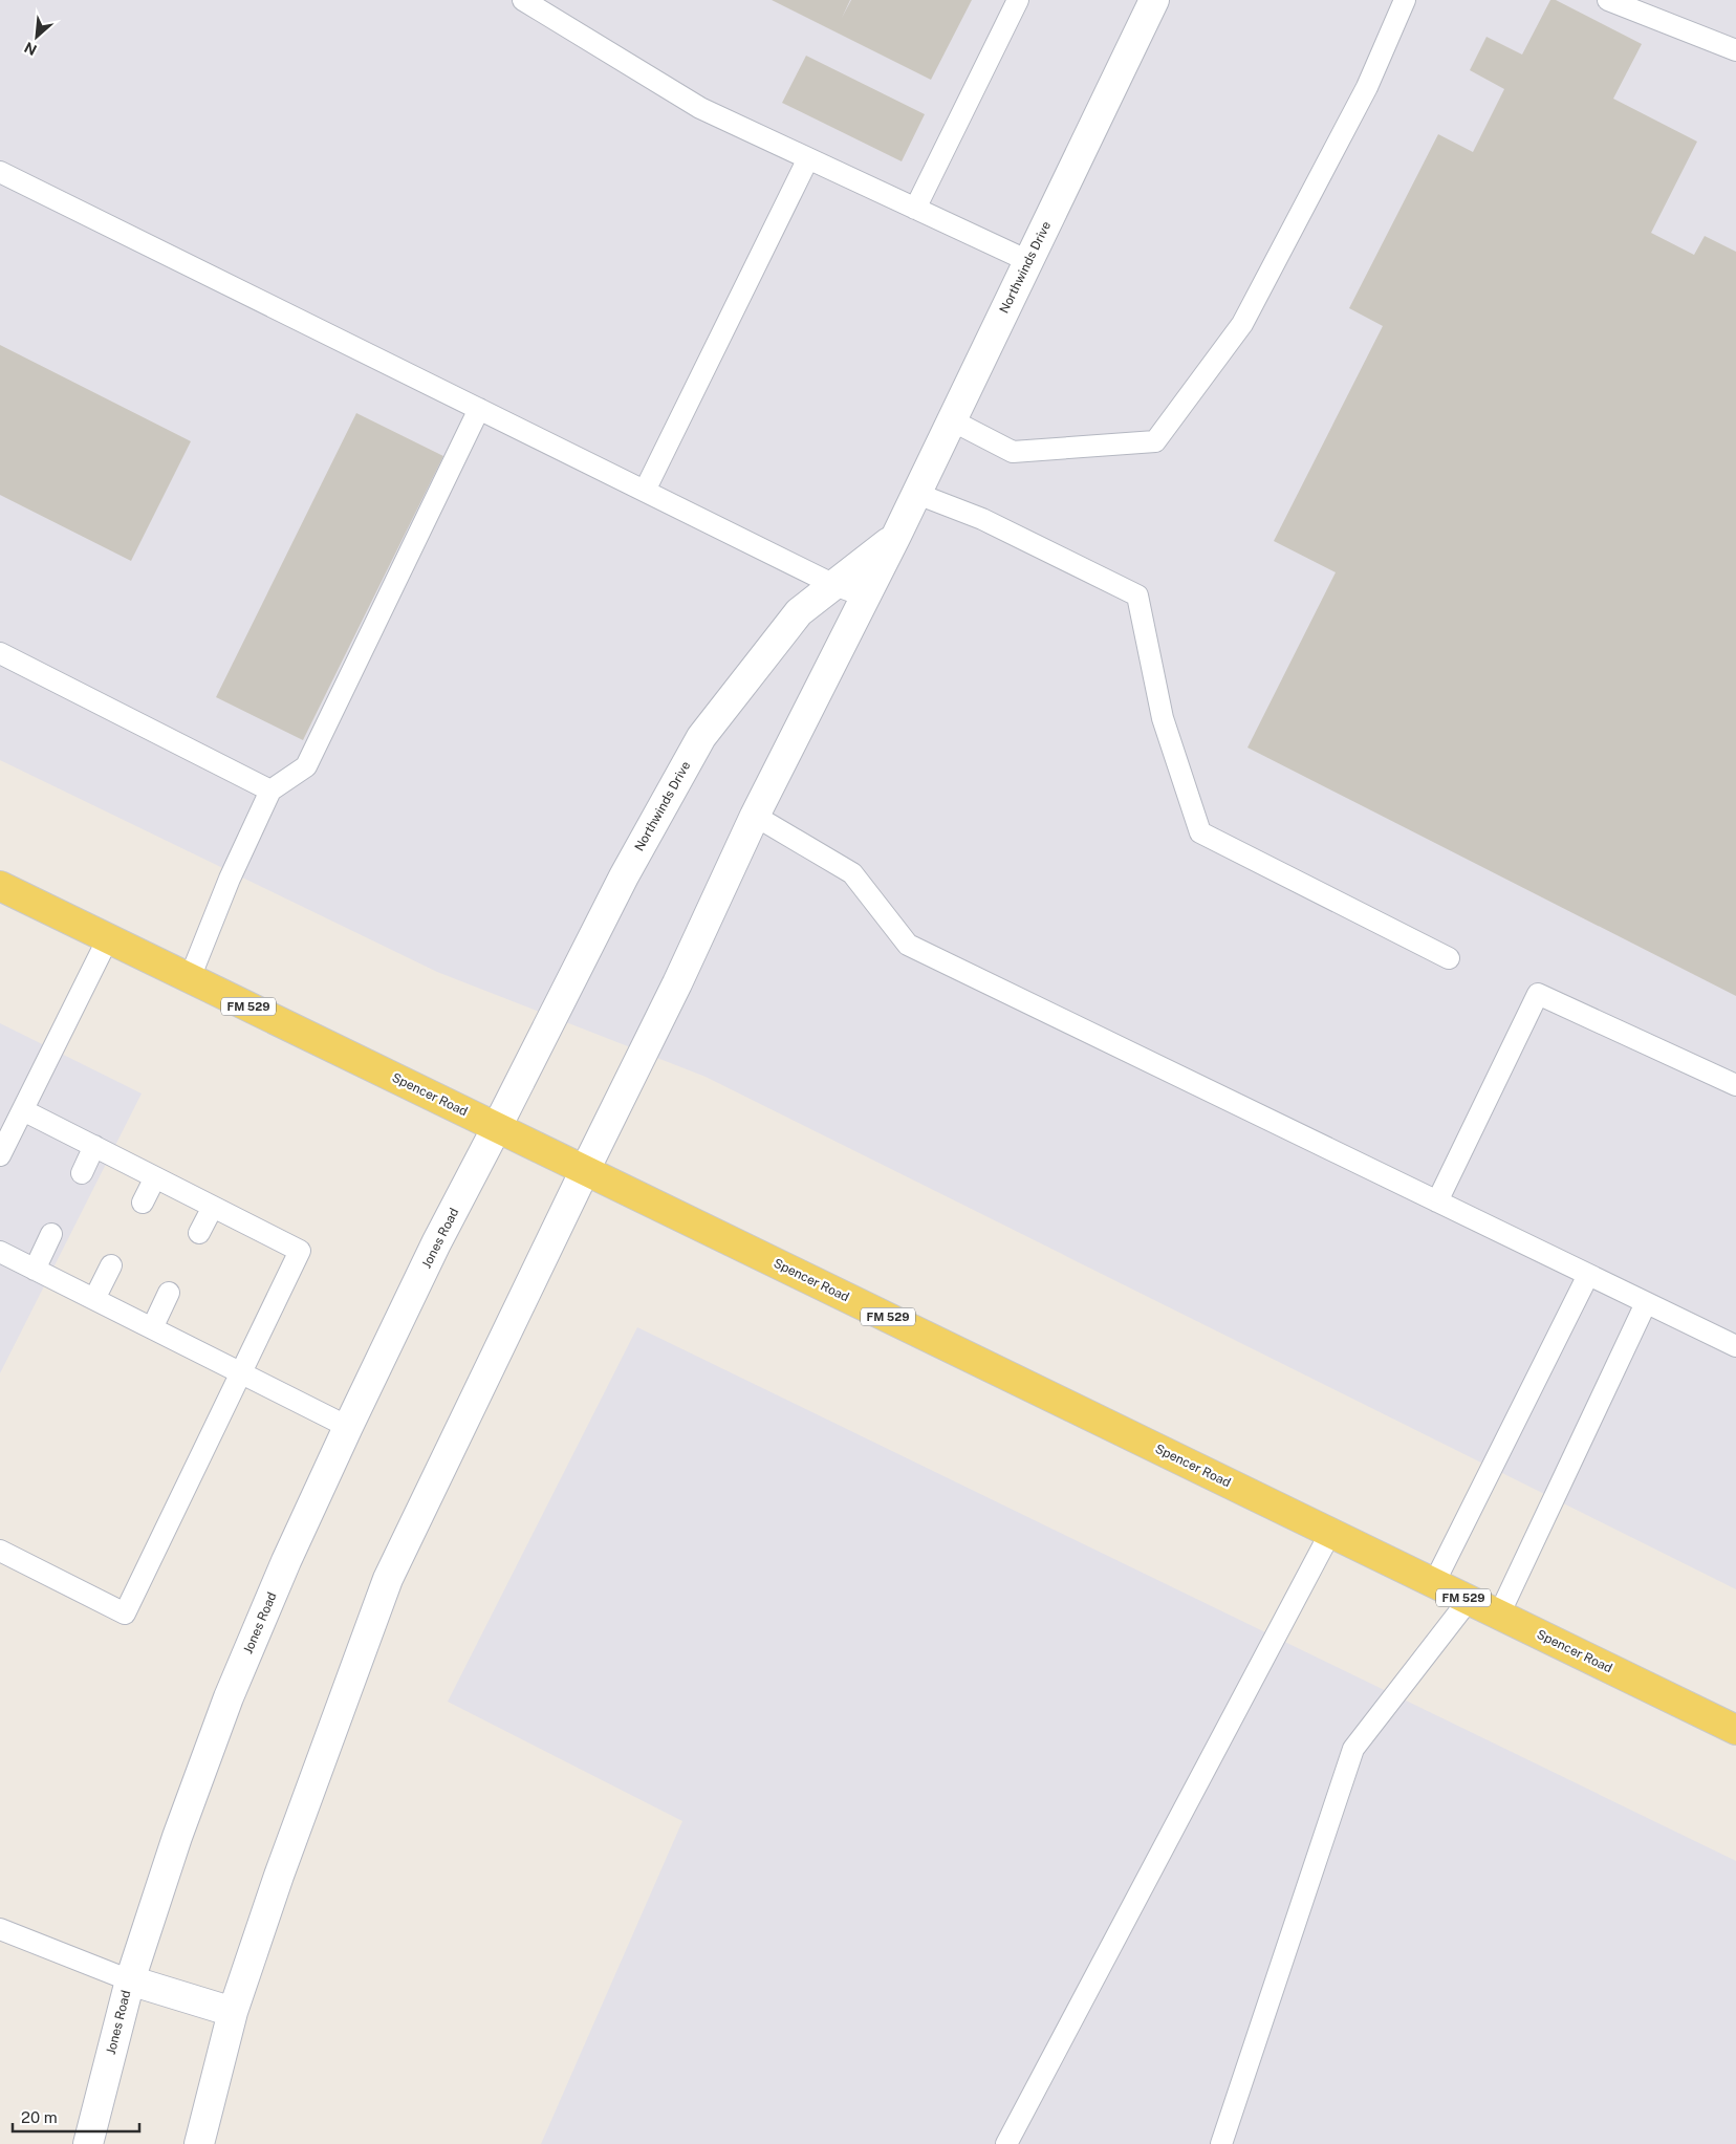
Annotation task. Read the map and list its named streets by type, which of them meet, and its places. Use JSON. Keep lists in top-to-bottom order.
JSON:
{
  "streets": {
    "main road": [
      "Northwinds Drive",
      "FM 529",
      "Spencer Road",
      "Jones Road"
    ]
  },
  "crossings": [
    ["Northwinds Drive", "Spencer Road"],
    ["Northwinds Drive", "Jones Road"],
    ["Spencer Road", "Jones Road"]
  ],
  "scale_bar": "20 m",
  "north": "bottom left"
}
